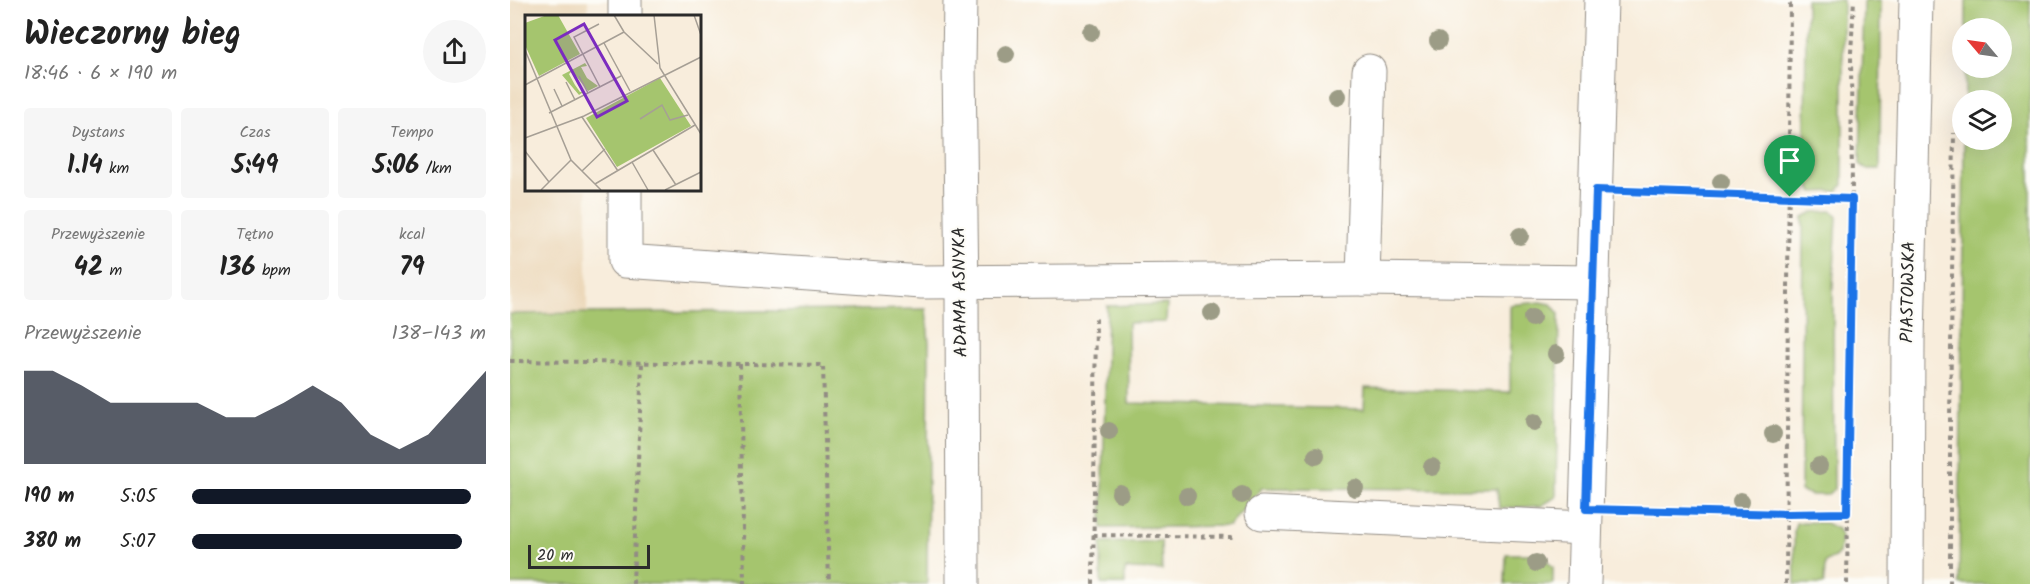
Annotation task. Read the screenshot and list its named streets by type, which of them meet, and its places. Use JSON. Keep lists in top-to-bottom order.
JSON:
{
  "streets": {
    "street": ["ADAMA ASNYKA", "PIASTOWSKA"]
  },
  "scale_bar": "20 m",
  "north": "top left",
  "page": {
    "heading": ["Wieczorny bieg", "18:46 · 6 × 190 m"],
    "stats": [
      ["Dystans", "1.14 km"],
      ["Czas", "5:49"],
      ["Tempo", "5:06 /km"],
      ["Przewyższenie", "42 m"],
      ["Tętno", "136 bpm"],
      ["kcal", "79"]
    ],
    "chart": ["Przewyższenie", "138–143 m"],
    "list": [
      {
        "name": "190 m",
        "note": "5:05"
      },
      {
        "name": "380 m",
        "note": "5:07"
      }
    ],
    "scale": "20 m"
  }
}
